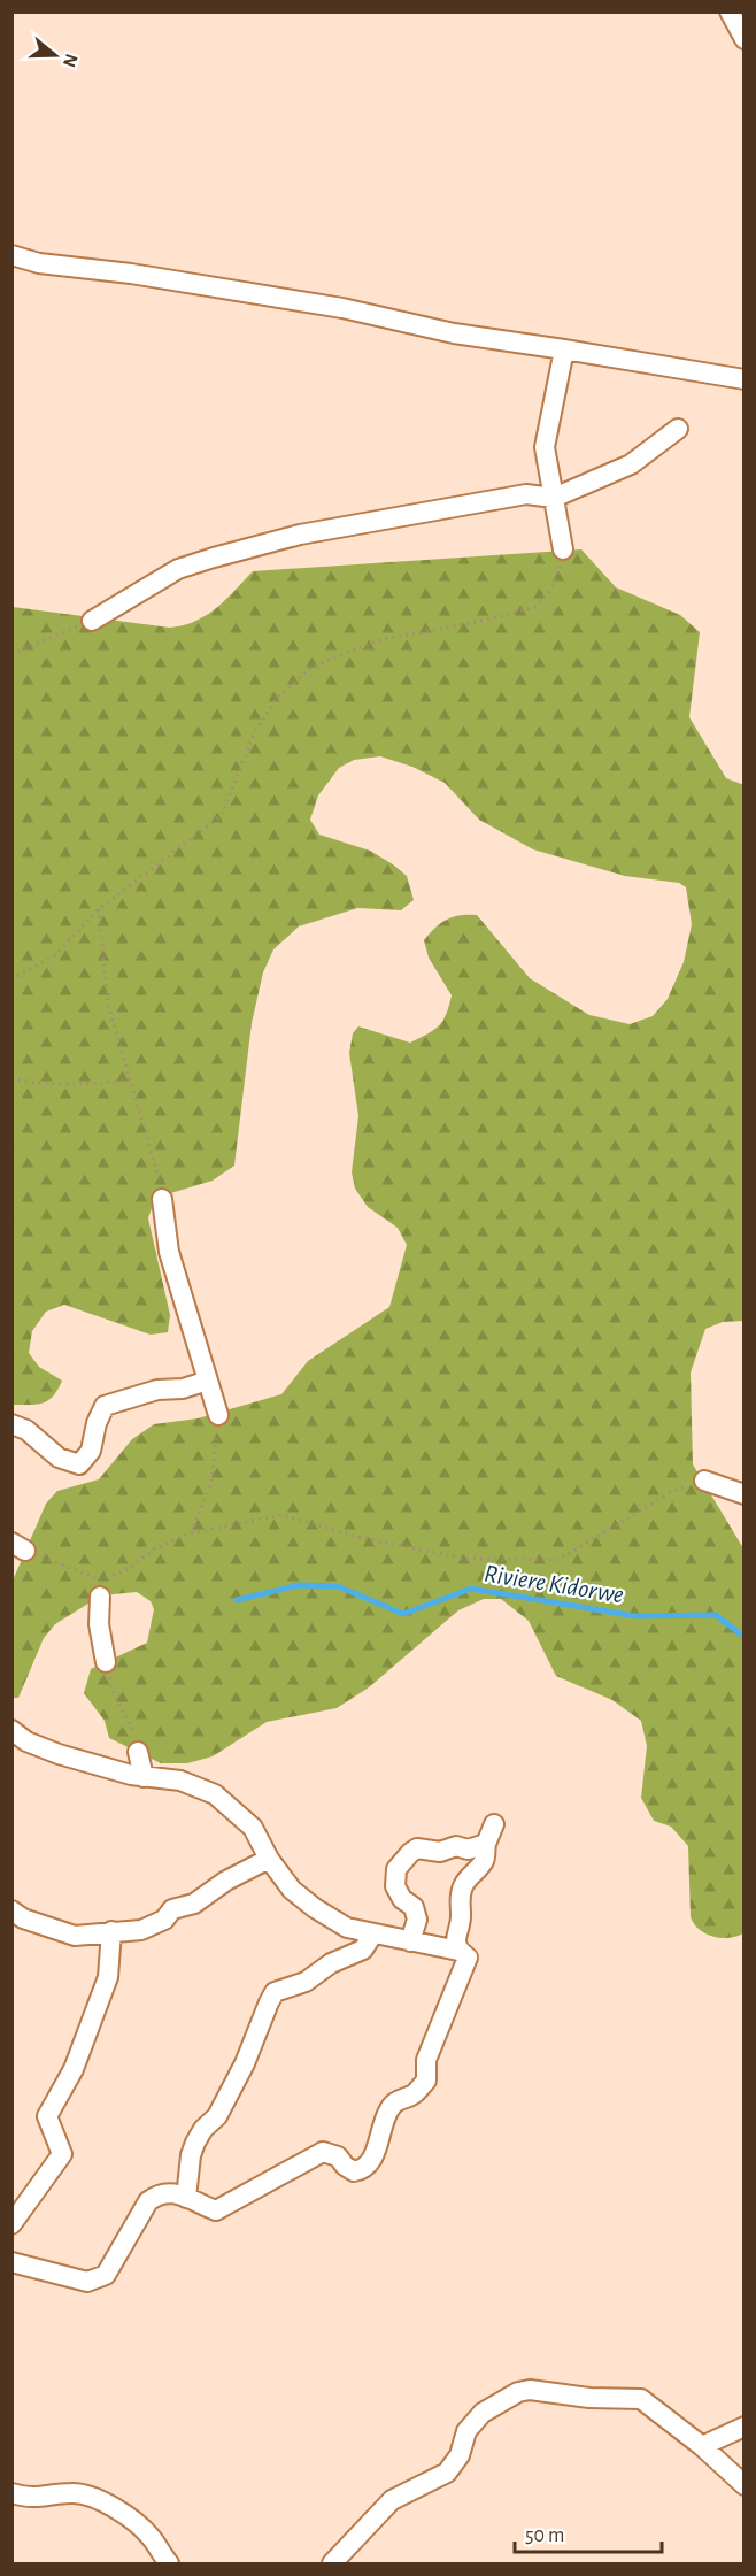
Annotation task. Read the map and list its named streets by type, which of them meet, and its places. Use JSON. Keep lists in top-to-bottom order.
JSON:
{
  "water": ["Riviere Kidorwe"],
  "scale_bar": "50 m",
  "north": "right"
}
